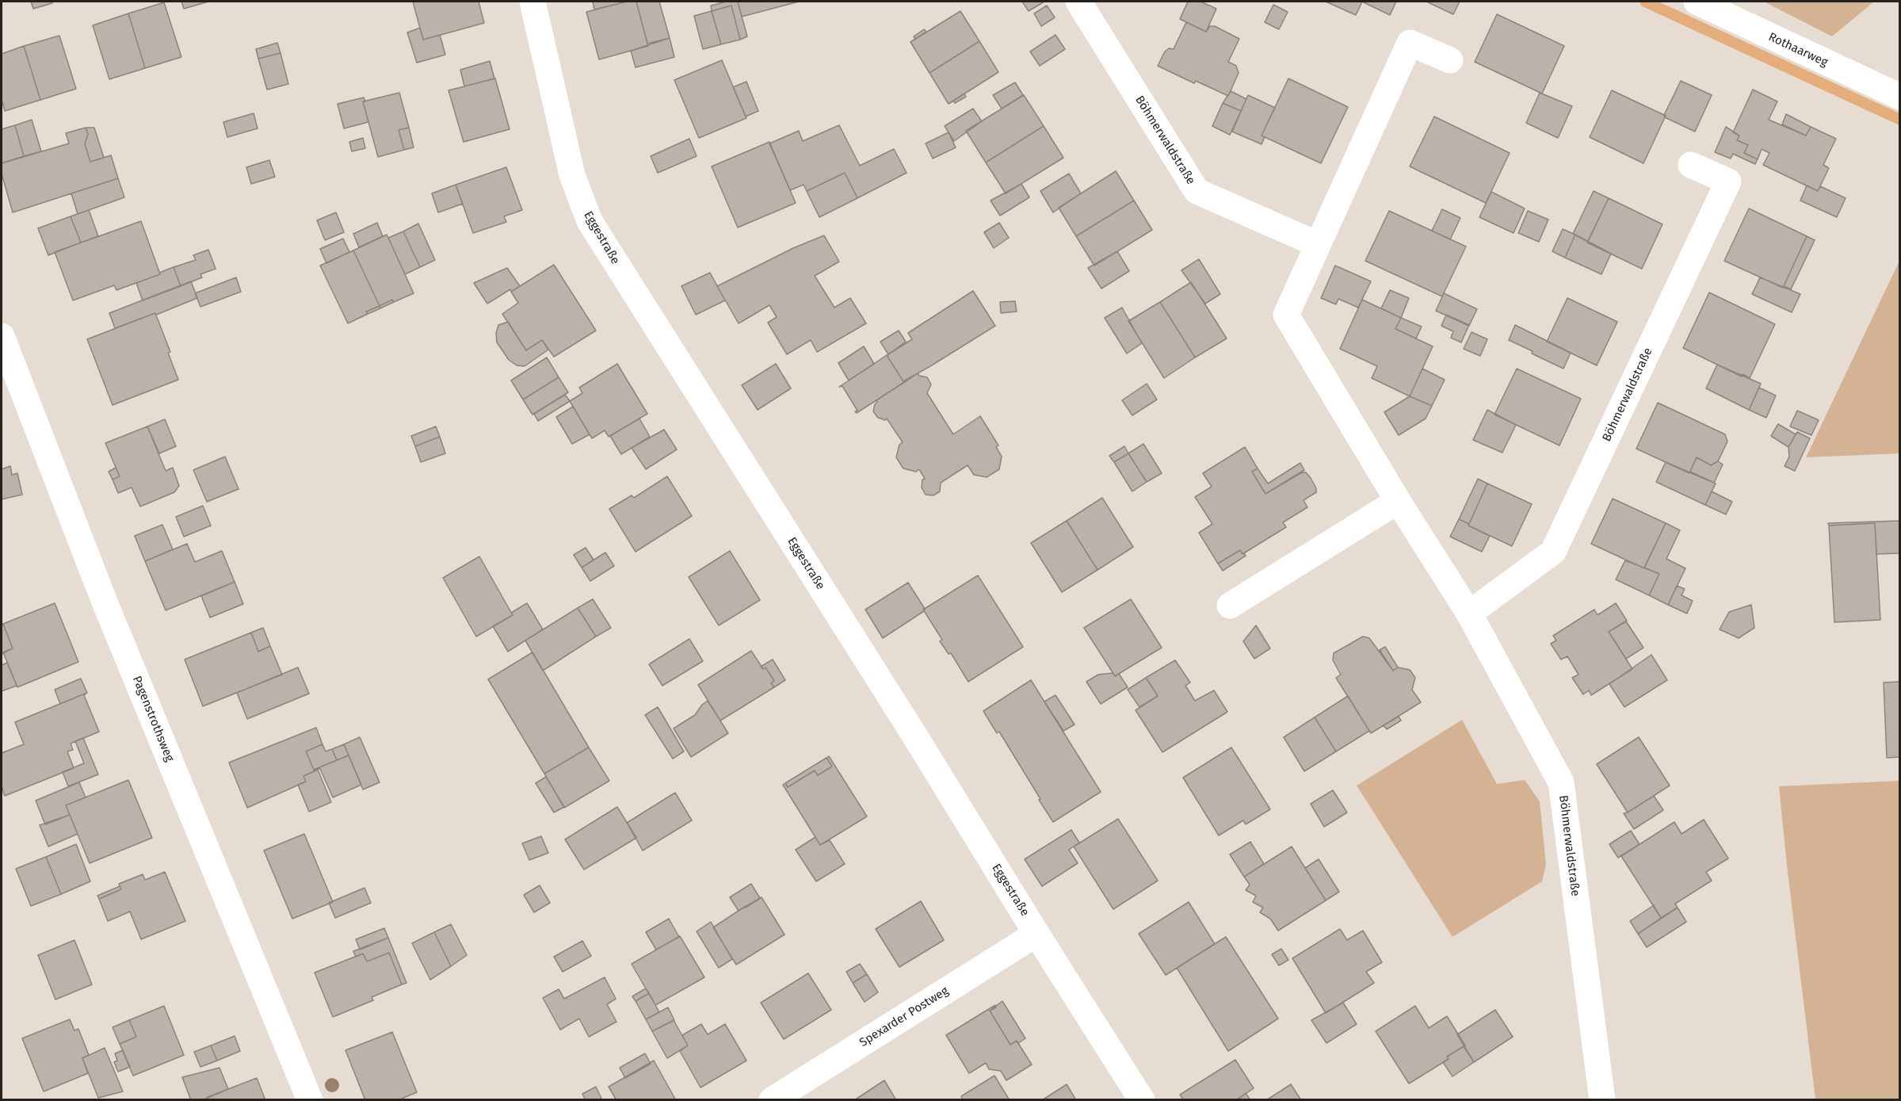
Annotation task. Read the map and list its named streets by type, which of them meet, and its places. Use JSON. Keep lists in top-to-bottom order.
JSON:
{
  "streets": {
    "street": [
      "Rothaarweg",
      "Böhmerwaldstraße",
      "Eggestraße",
      "Pagenstrothsweg",
      "Spexarder Postweg"
    ]
  },
  "crossings": [
    ["Eggestraße", "Spexarder Postweg"]
  ]
}
